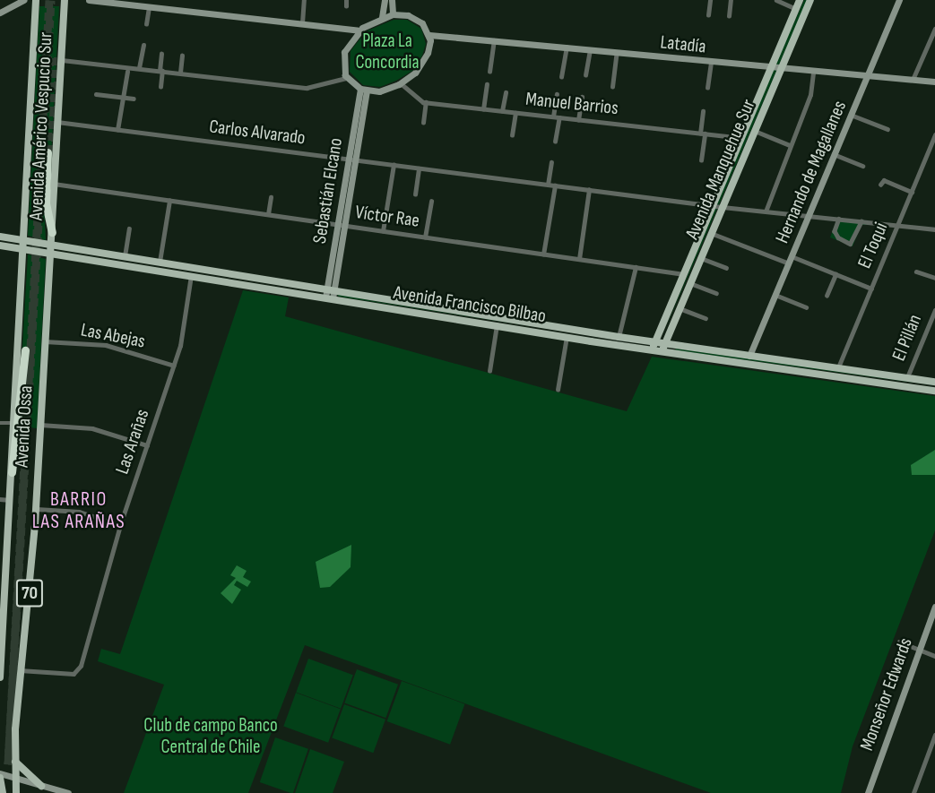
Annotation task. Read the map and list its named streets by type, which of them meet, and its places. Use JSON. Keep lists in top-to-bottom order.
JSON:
{
  "streets": {
    "main road": [
      "Avenida Américo Vespucio Sur",
      "Avenida Manquehue Sur",
      "Avenida Francisco Bilbao",
      "Avenida Ossa",
      "70"
    ],
    "street": [
      "Latadía",
      "Manuel Barrios",
      "Carlos Alvarado",
      "Hernando de Magallanes",
      "Sebastián Elcano",
      "Víctor Rae",
      "El Toqui",
      "Las Abejas",
      "El Pillán",
      "Las Arañas",
      "Monseñor Edwards"
    ]
  },
  "crossings": [
    ["Latadía", "Avenida Manquehue Sur"],
    ["Latadía", "Hernando de Magallanes"],
    ["Latadía", "Sebastián Elcano"],
    ["Manuel Barrios", "Avenida Manquehue Sur"],
    ["Avenida Américo Vespucio Sur", "Carlos Alvarado"],
    ["Avenida Américo Vespucio Sur", "Víctor Rae"],
    ["Avenida Américo Vespucio Sur", "Avenida Francisco Bilbao"],
    ["Avenida Américo Vespucio Sur", "Avenida Ossa"],
    ["Carlos Alvarado", "Avenida Manquehue Sur"],
    ["Carlos Alvarado", "Hernando de Magallanes"],
    ["Carlos Alvarado", "Sebastián Elcano"],
    ["Carlos Alvarado", "El Toqui"],
    ["Avenida Manquehue Sur", "Víctor Rae"],
    ["Avenida Manquehue Sur", "Avenida Francisco Bilbao"],
    ["Hernando de Magallanes", "Avenida Francisco Bilbao"],
    ["Sebastián Elcano", "Víctor Rae"],
    ["Sebastián Elcano", "Avenida Francisco Bilbao"],
    ["El Toqui", "Avenida Francisco Bilbao"],
    ["Avenida Francisco Bilbao", "El Pillán"],
    ["Avenida Francisco Bilbao", "Avenida Ossa"],
    ["Avenida Francisco Bilbao", "Las Arañas"],
    ["Las Abejas", "Avenida Ossa"],
    ["Las Abejas", "Las Arañas"],
    ["Avenida Ossa", "Las Arañas"]
  ],
  "districts": ["BARRIO LAS ARAÑAS"],
  "parks": ["Plaza La Concordia", "Club de campo Banco Central de Chile"]
}
